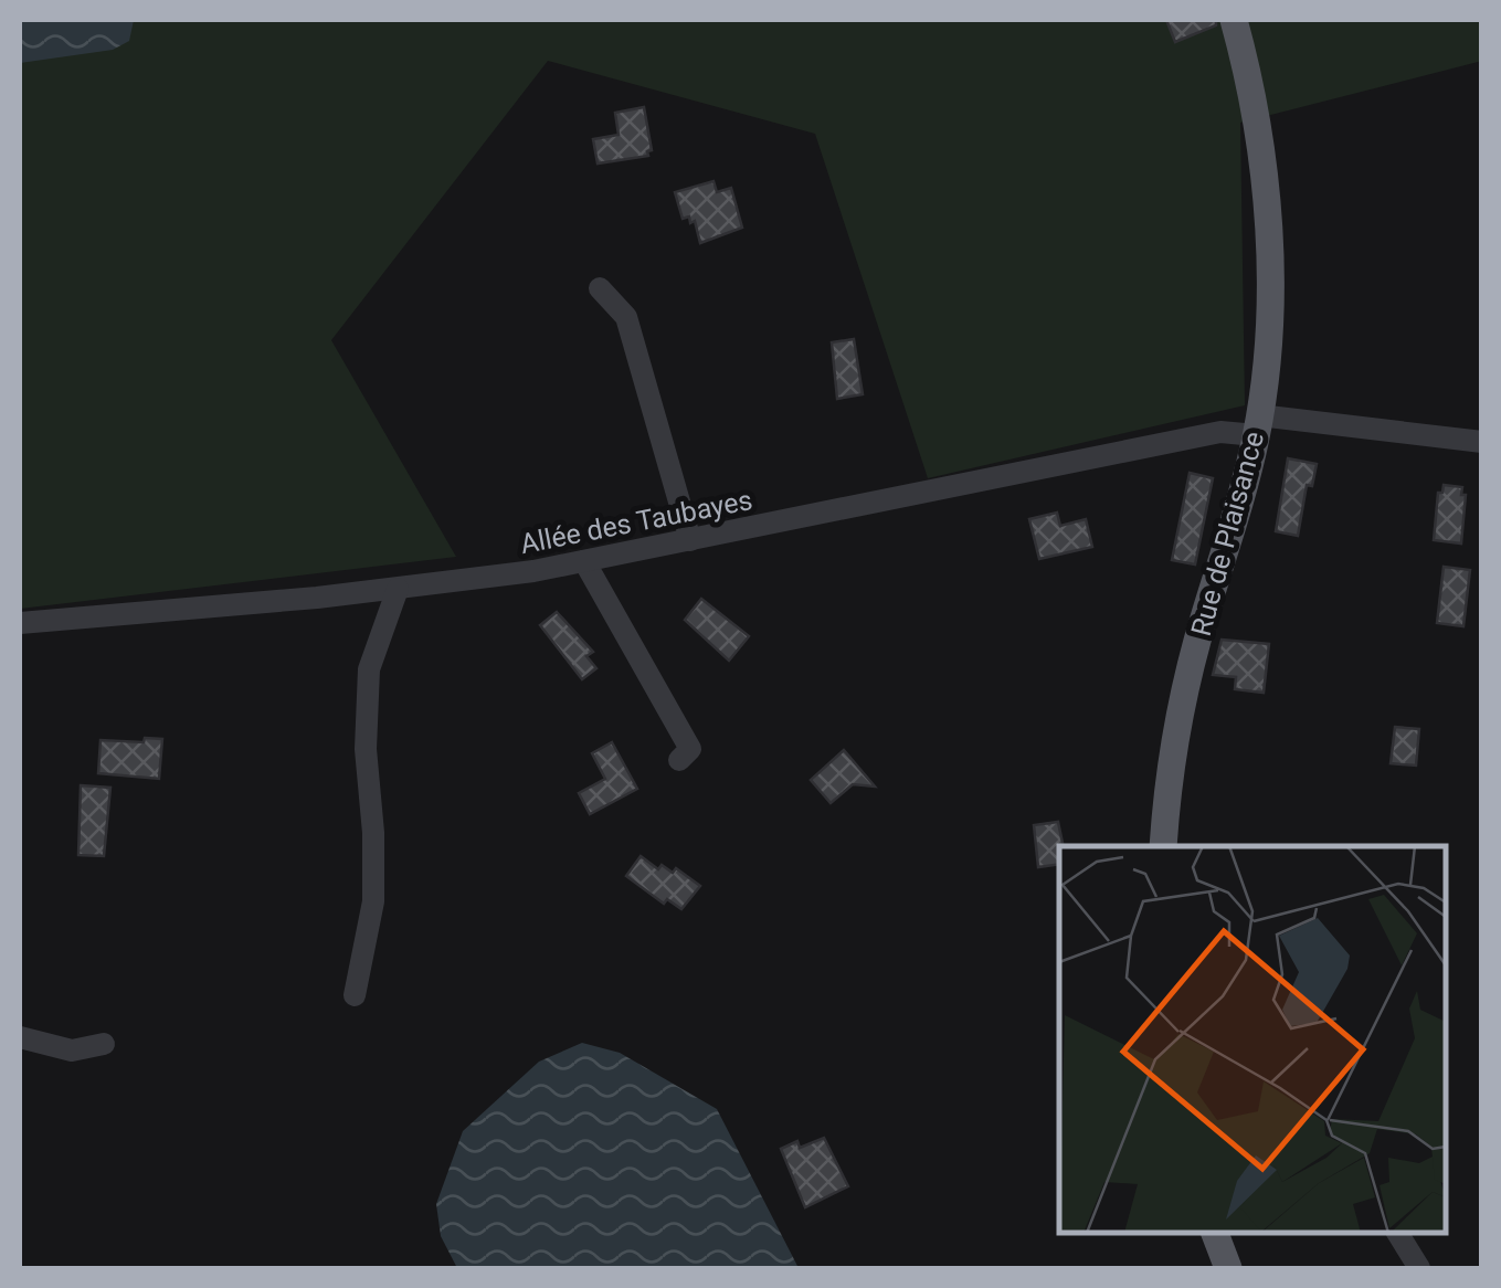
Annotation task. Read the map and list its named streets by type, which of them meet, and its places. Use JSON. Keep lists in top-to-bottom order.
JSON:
{
  "streets": {
    "main road": ["Rue de Plaisance"],
    "street": ["Allée des Taubayes"]
  },
  "crossings": [
    ["Allée des Taubayes", "Rue de Plaisance"]
  ]
}
